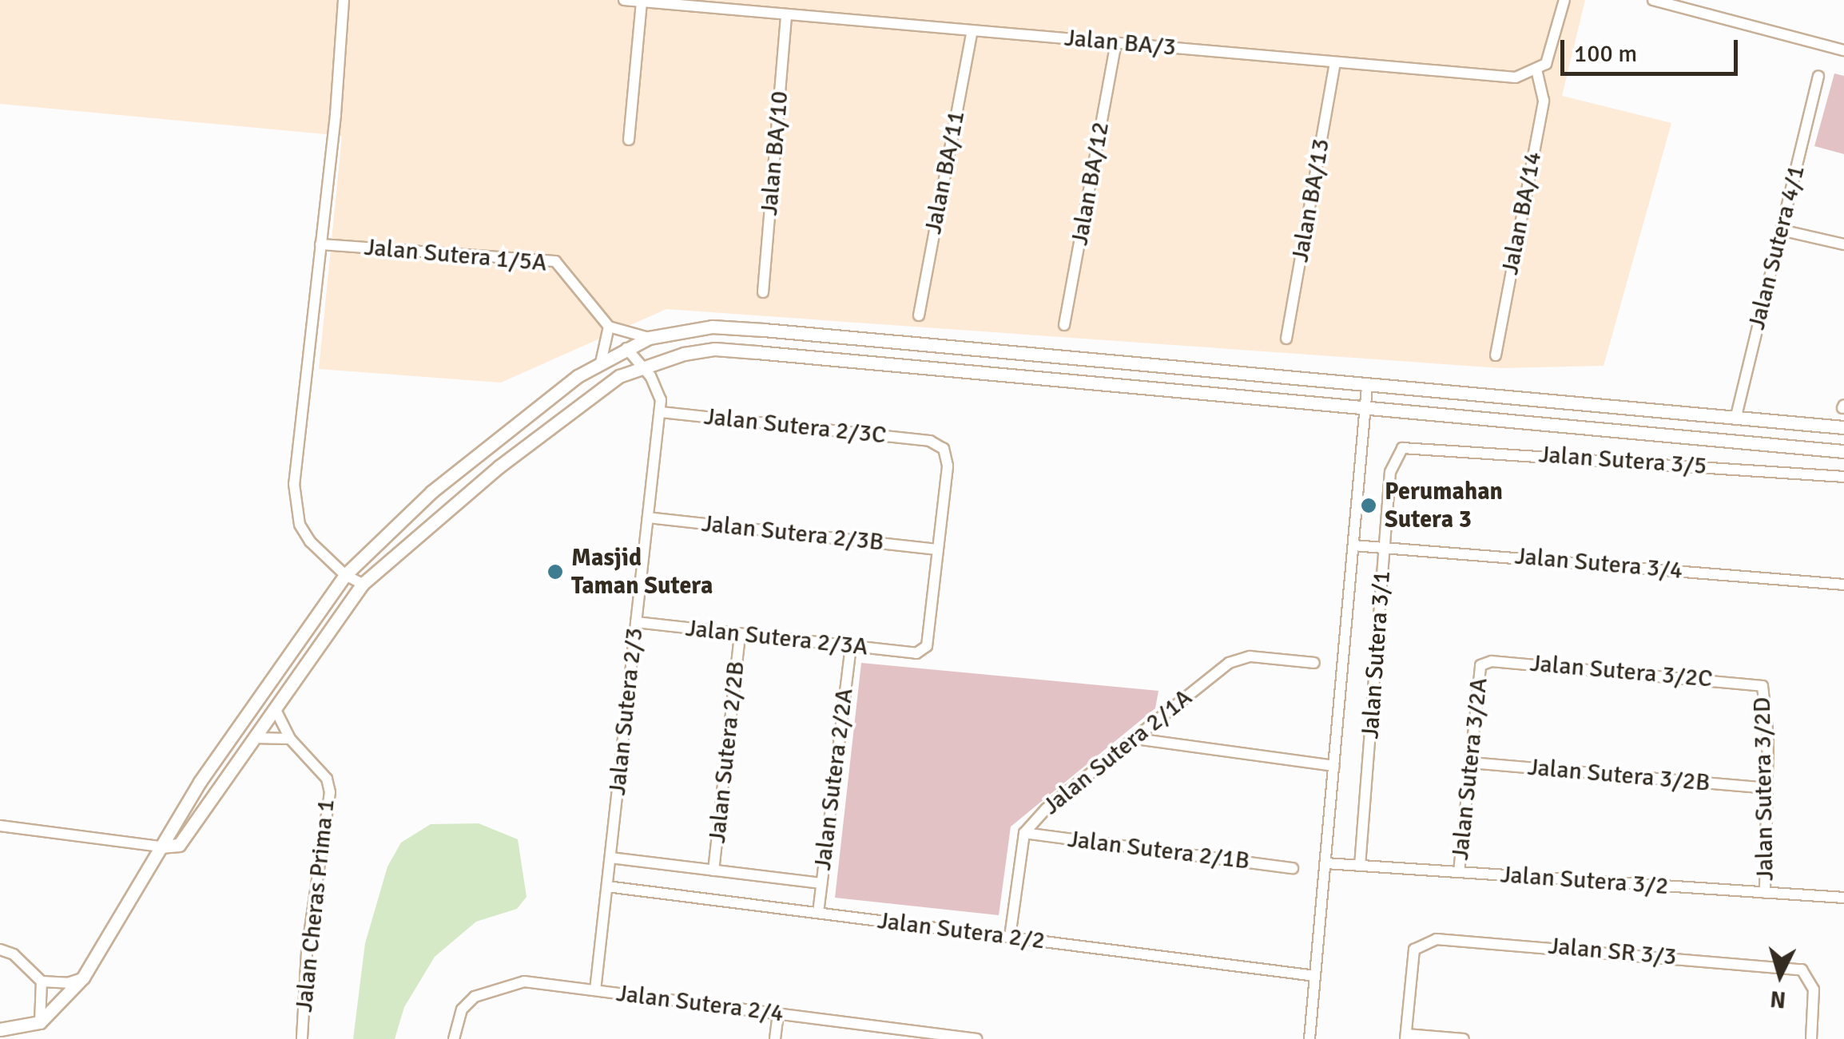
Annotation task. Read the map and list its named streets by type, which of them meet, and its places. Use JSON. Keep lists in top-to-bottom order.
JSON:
{
  "streets": {
    "street": [
      "Jalan BA/3",
      "Jalan BA/10",
      "Jalan BA/11",
      "Jalan BA/12",
      "Jalan BA/13",
      "Jalan BA/14",
      "Jalan Sutera 4/1",
      "Jalan Sutera 1/5A",
      "Jalan Sutera 2/3C",
      "Jalan Sutera 3/5",
      "Jalan Sutera 2/3B",
      "Jalan Sutera 3/4",
      "Jalan Sutera 2/3A",
      "Jalan Sutera 3/1",
      "Jalan Sutera 3/2C",
      "Jalan Sutera 2/3",
      "Jalan Sutera 2/2B",
      "Jalan Sutera 2/1A",
      "Jalan Sutera 3/2A",
      "Jalan Sutera 3/2B",
      "Jalan Sutera 2/2A",
      "Jalan Sutera 3/2D",
      "Jalan Sutera 2/1B",
      "Jalan Sutera 3/2",
      "Jalan Cheras Prima 1",
      "Jalan Sutera 2/2",
      "Jalan SR 3/3",
      "Jalan Sutera 2/4"
    ]
  },
  "crossings": [
    ["Jalan BA/3", "Jalan BA/10"],
    ["Jalan BA/3", "Jalan BA/11"],
    ["Jalan BA/3", "Jalan BA/12"],
    ["Jalan BA/3", "Jalan BA/13"],
    ["Jalan BA/3", "Jalan BA/14"],
    ["Jalan Sutera 2/3C", "Jalan Sutera 2/3B"],
    ["Jalan Sutera 2/3C", "Jalan Sutera 2/3A"],
    ["Jalan Sutera 2/3C", "Jalan Sutera 2/3"],
    ["Jalan Sutera 3/5", "Jalan Sutera 3/1"],
    ["Jalan Sutera 2/3B", "Jalan Sutera 2/3A"],
    ["Jalan Sutera 2/3B", "Jalan Sutera 2/3"],
    ["Jalan Sutera 3/4", "Jalan Sutera 3/1"],
    ["Jalan Sutera 2/3A", "Jalan Sutera 2/3"],
    ["Jalan Sutera 2/3A", "Jalan Sutera 2/2B"],
    ["Jalan Sutera 2/3A", "Jalan Sutera 2/2A"],
    ["Jalan Sutera 3/1", "Jalan Sutera 3/2"],
    ["Jalan Sutera 3/2C", "Jalan Sutera 3/2A"],
    ["Jalan Sutera 3/2C", "Jalan Sutera 3/2D"],
    ["Jalan Sutera 2/3", "Jalan Sutera 2/2"],
    ["Jalan Sutera 2/3", "Jalan Sutera 2/4"],
    ["Jalan Sutera 2/1A", "Jalan Sutera 2/1B"],
    ["Jalan Sutera 2/1A", "Jalan Sutera 2/2"],
    ["Jalan Sutera 3/2A", "Jalan Sutera 3/2B"],
    ["Jalan Sutera 3/2A", "Jalan Sutera 3/2"],
    ["Jalan Sutera 3/2B", "Jalan Sutera 3/2D"],
    ["Jalan Sutera 2/2A", "Jalan Sutera 2/2"],
    ["Jalan Sutera 3/2D", "Jalan Sutera 3/2"]
  ],
  "places": ["Perumahan Sutera 3", "Masjid Taman Sutera"],
  "scale_bar": "100 m",
  "north": "bottom"
}
